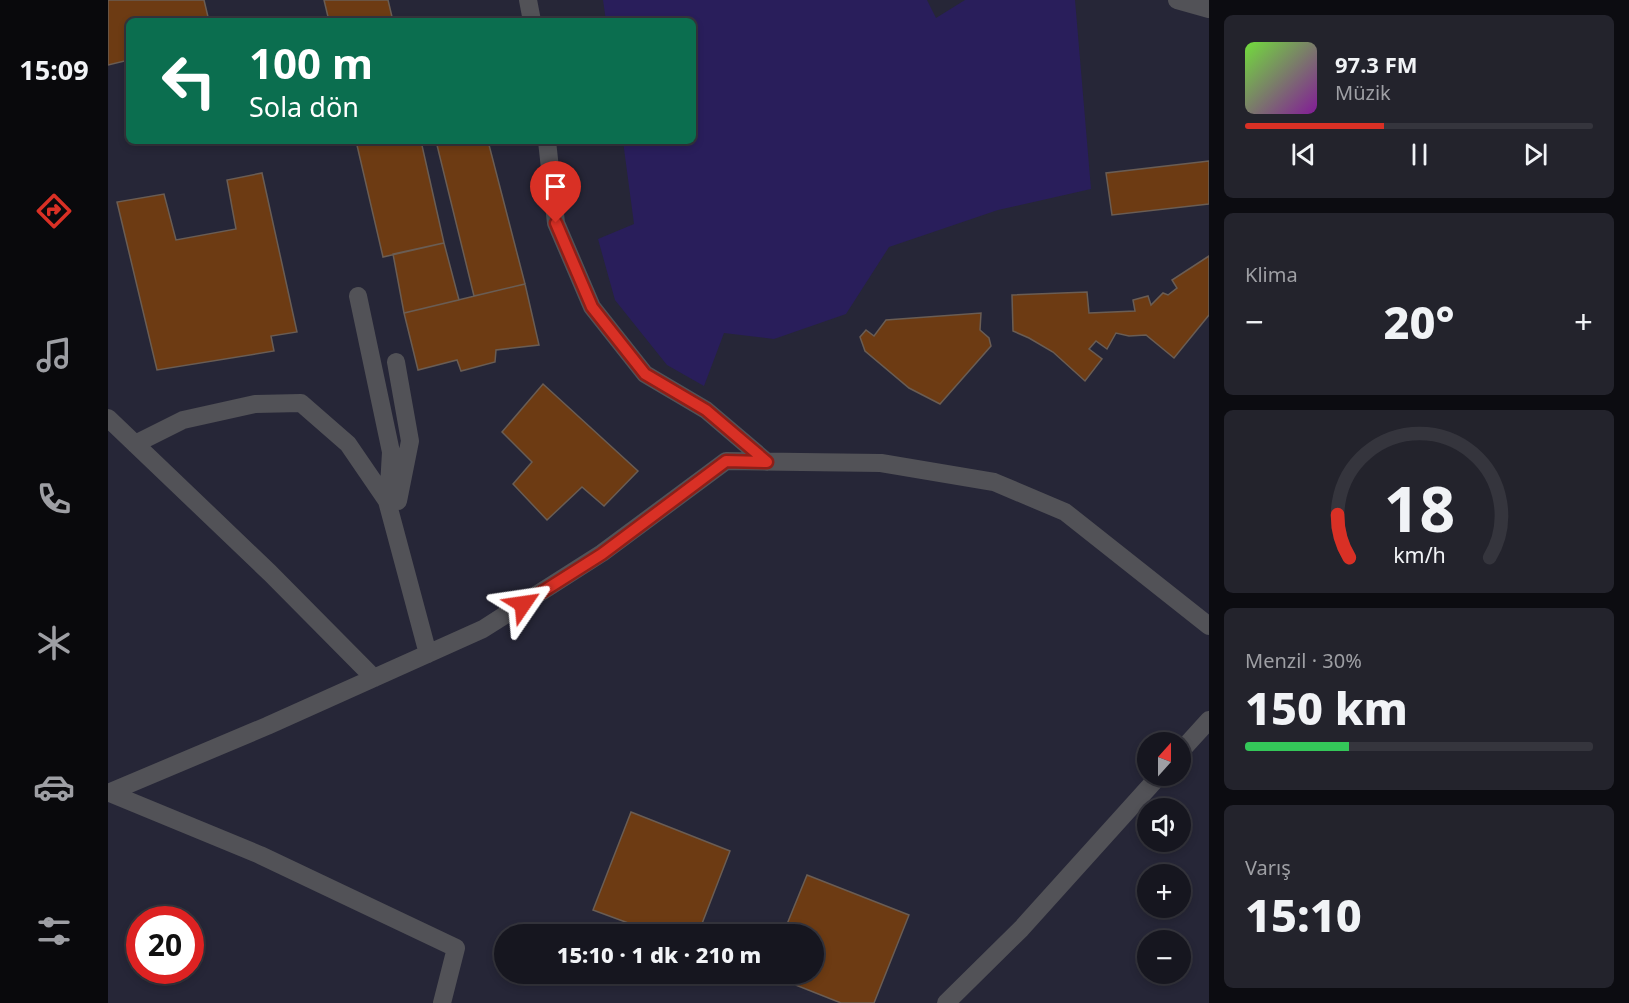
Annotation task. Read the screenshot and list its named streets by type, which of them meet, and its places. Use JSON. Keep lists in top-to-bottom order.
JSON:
{
  "north": "top",
  "page": {
    "tabs": "15:09",
    "turn": ["100 m", "Sola dön"],
    "song": ["97.3 FM", "Müzik"],
    "tile": [
      "Klima",
      ["Menzil · 30%", "150 km"],
      ["Varış", "15:10"]
    ],
    "heat": ["−", "20°", "+"],
    "map_buttons": ["+", "−"],
    "limit": "20",
    "trip": "15:10 · 1 dk · 210 m",
    "gauge": ["18", "km/h"]
  }
}
